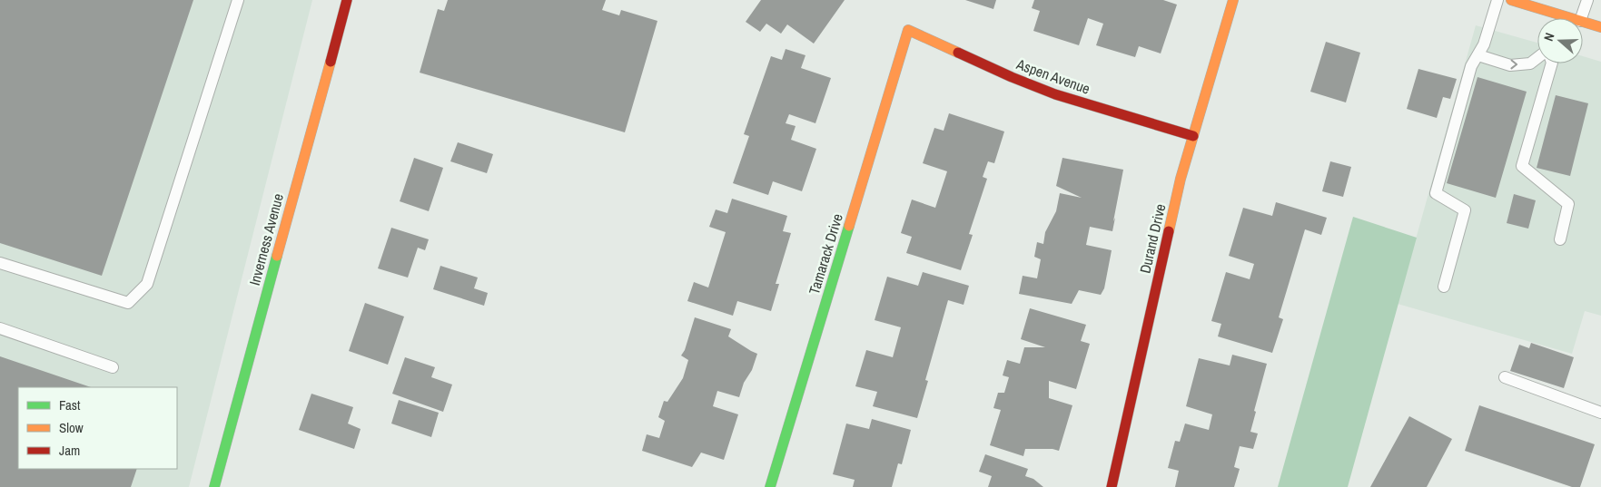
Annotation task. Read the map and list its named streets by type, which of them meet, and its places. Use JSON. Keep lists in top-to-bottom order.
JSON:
{
  "streets": {
    "street": [
      "Aspen Avenue",
      "Durand Drive",
      "Inverness Avenue",
      "Tamarack Drive"
    ]
  },
  "crossings": [
    ["Aspen Avenue", "Durand Drive"],
    ["Aspen Avenue", "Tamarack Drive"]
  ],
  "legend": ["Fast", "Slow", "Jam"],
  "north": "left"
}
